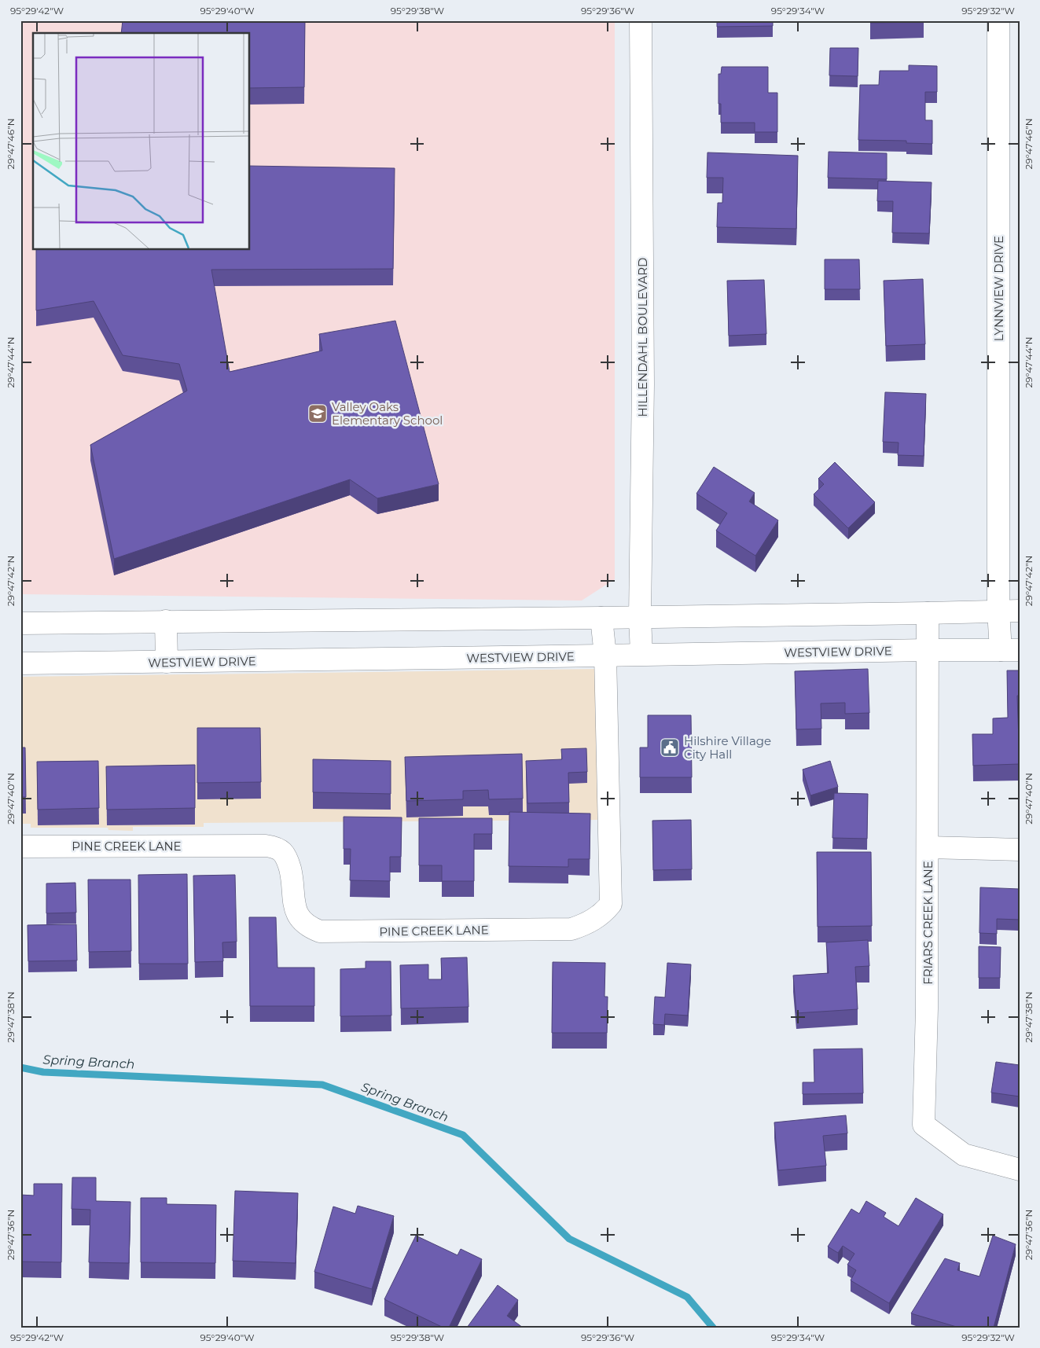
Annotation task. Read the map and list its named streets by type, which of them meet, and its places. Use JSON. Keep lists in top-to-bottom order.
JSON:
{
  "streets": {
    "street": [
      "LYNNVIEW DRIVE",
      "HILLENDAHL BOULEVARD",
      "WESTVIEW DRIVE",
      "PINE CREEK LANE",
      "FRIARS CREEK LANE"
    ]
  },
  "crossings": [
    ["LYNNVIEW DRIVE", "WESTVIEW DRIVE"],
    ["HILLENDAHL BOULEVARD", "WESTVIEW DRIVE"],
    ["WESTVIEW DRIVE", "PINE CREEK LANE"],
    ["WESTVIEW DRIVE", "FRIARS CREEK LANE"]
  ],
  "water": ["Spring Branch"],
  "places": {
    "school or university": ["Valley Oaks Elementary School"],
    "public building": ["Hilshire Village City Hall"]
  },
  "coordinates": [
    "95°29'42\"W",
    "95°29'40\"W",
    "95°29'38\"W",
    "95°29'36\"W",
    "95°29'34\"W",
    "95°29'32\"W",
    "29°47'46\"N",
    "29°47'44\"N",
    "29°47'42\"N",
    "29°47'40\"N",
    "29°47'38\"N",
    "29°47'36\"N"
  ]
}
